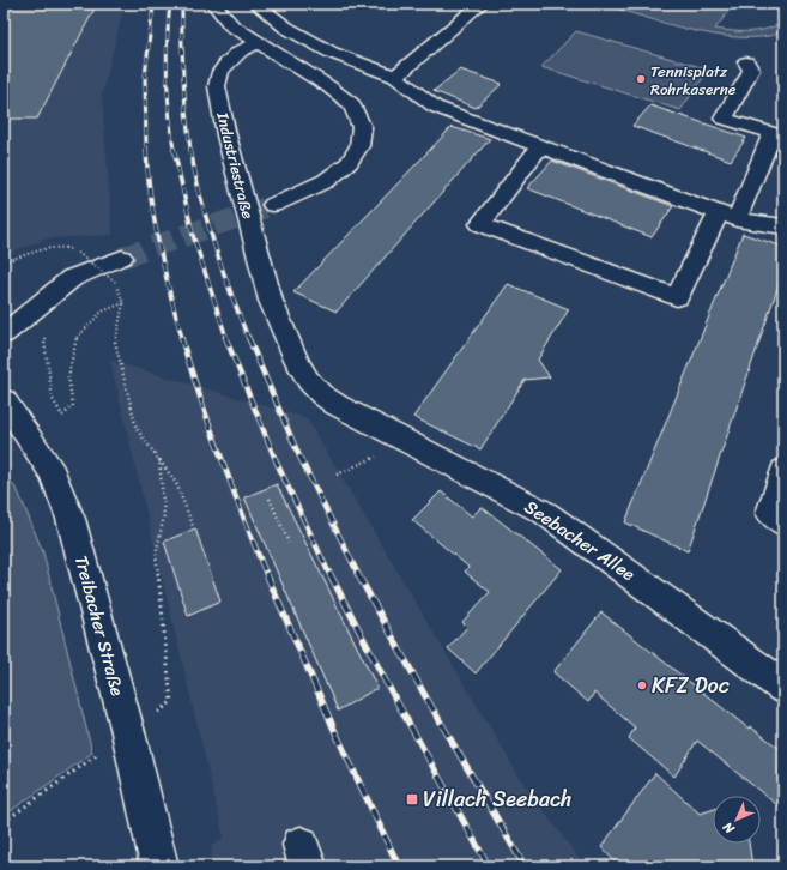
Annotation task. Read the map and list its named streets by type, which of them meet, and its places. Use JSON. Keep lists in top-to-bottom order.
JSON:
{
  "streets": {
    "street": ["Industriestraße", "Seebacher Allee", "Treibacher Straße"]
  },
  "crossings": [
    ["Industriestraße", "Seebacher Allee"]
  ],
  "places": {
    "other": ["Tennisplatz Rohrkaserne", "KFZ Doc"],
    "transit": ["Villach Seebach"]
  },
  "north": "bottom left"
}
